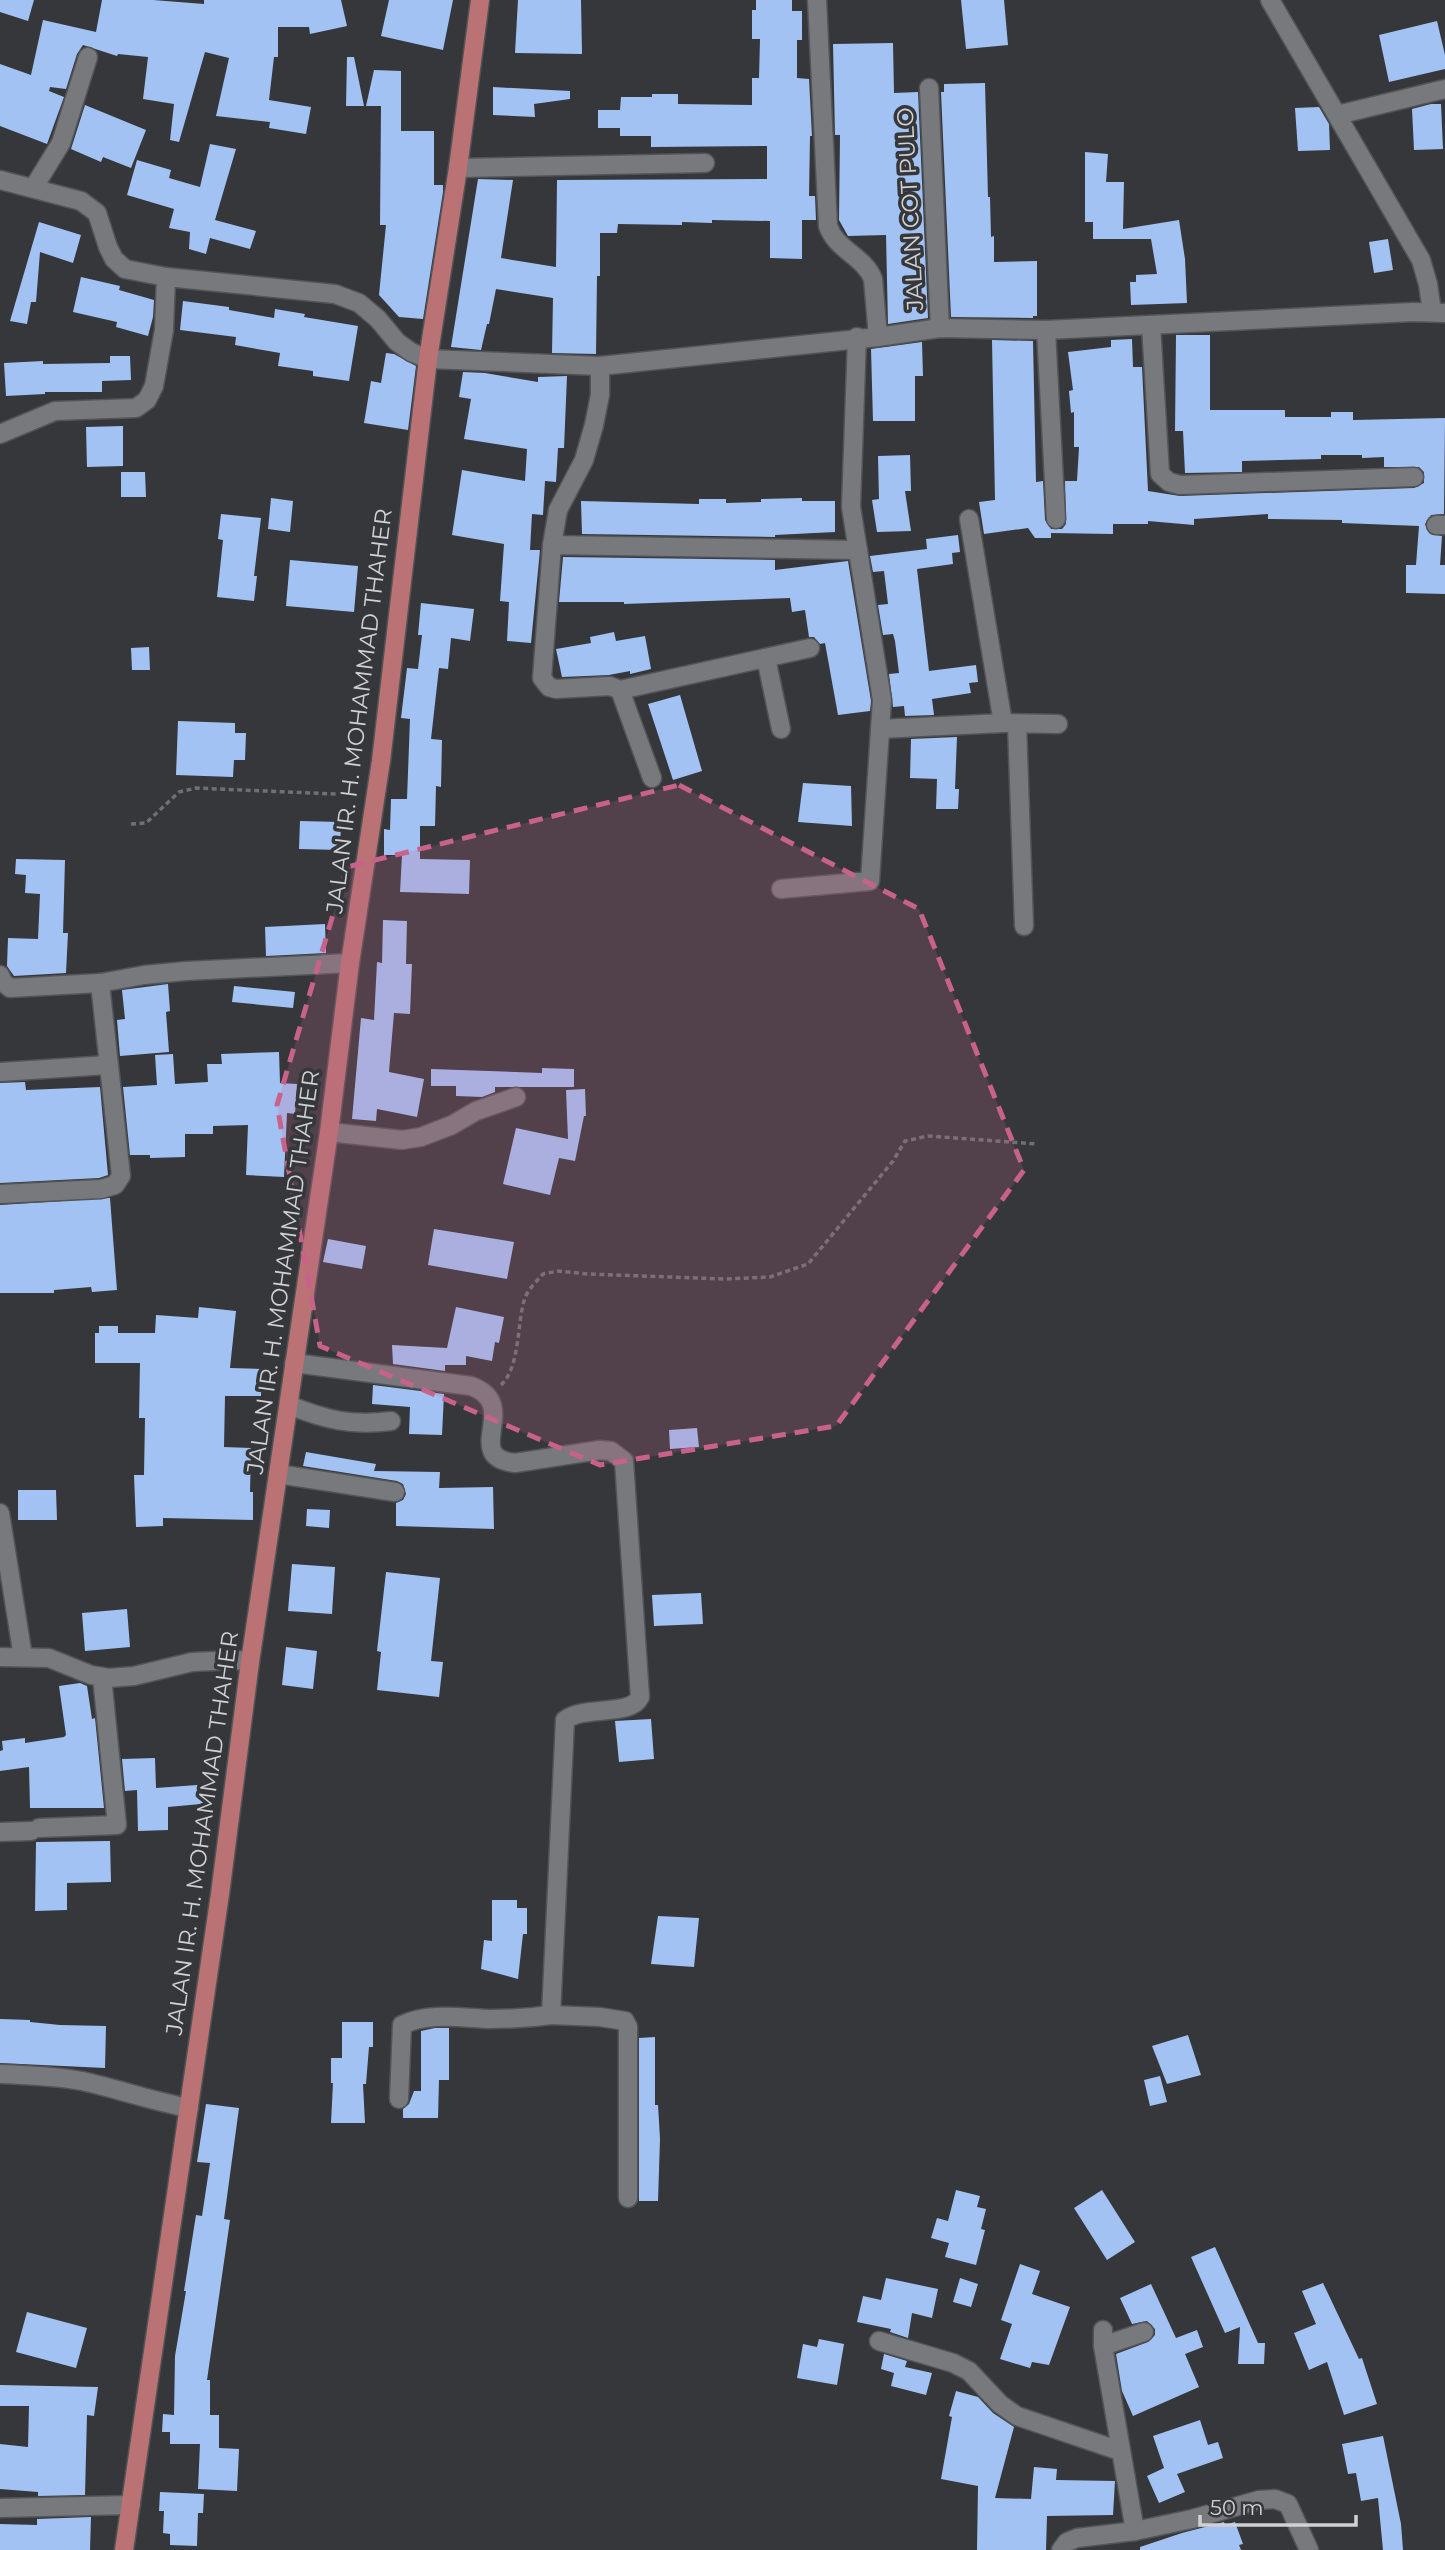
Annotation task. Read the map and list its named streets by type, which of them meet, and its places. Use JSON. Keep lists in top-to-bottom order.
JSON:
{
  "streets": {
    "main road": ["JALAN IR. H. MOHAMMAD THAHER"],
    "street": ["JALAN COT PULO"]
  },
  "scale_bar": "50 m"
}
